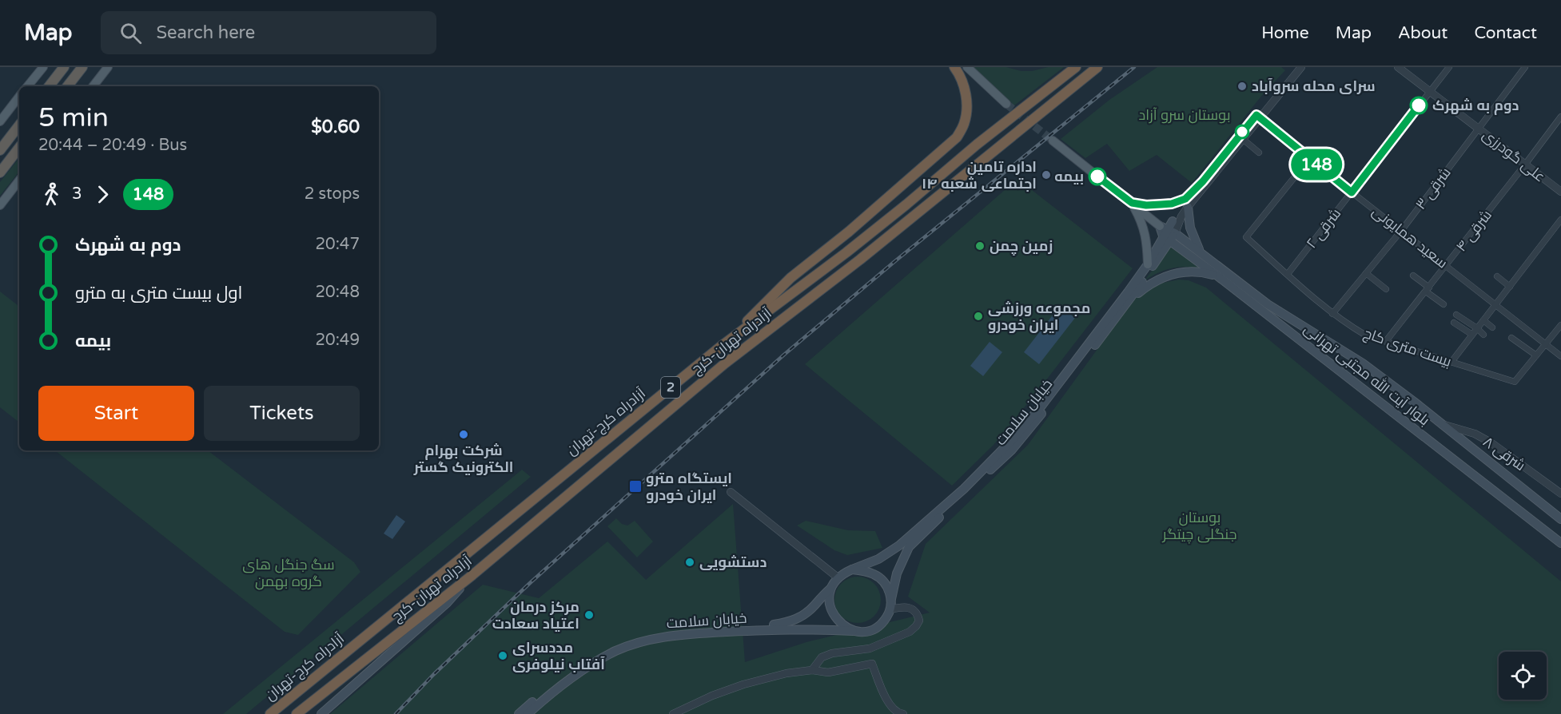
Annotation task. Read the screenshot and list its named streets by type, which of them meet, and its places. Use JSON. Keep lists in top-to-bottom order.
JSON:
{
  "streets": {
    "highway": ["آزادراه تهران-کرج", "2", "آزادراه کرج-تهران"],
    "main road": ["بلوار آیت الله مجتبی تهرانی", "خیابان سلامت"],
    "street": [
      "علی گودرزی",
      "۳ شرقی",
      "۲ شرقی",
      "۴ شرقی",
      "سعید همایونی",
      "بیست متری کاج",
      "۸ شرقی"
    ]
  },
  "crossings": [
    ["علی گودرزی", "۳ شرقی"],
    ["علی گودرزی", "۲ شرقی"],
    ["علی گودرزی", "۴ شرقی"],
    ["۳ شرقی", "سعید همایونی"],
    ["۳ شرقی", "بیست متری کاج"],
    ["۲ شرقی", "سعید همایونی"],
    ["۲ شرقی", "بیست متری کاج"],
    ["۴ شرقی", "سعید همایونی"],
    ["۴ شرقی", "بیست متری کاج"],
    ["سعید همایونی", "بیست متری کاج"],
    ["بلوار آیت الله مجتبی تهرانی", "خیابان سلامت"],
    ["بلوار آیت الله مجتبی تهرانی", "۸ شرقی"]
  ],
  "parks": ["بوستان سرو آزاد", "بوستان جنگلی چیتگر", "سگ جنگل های گروه بهمن"],
  "places": {
    "other": [
      "سرای محله سروآباد",
      "دوم به شهرک",
      "اداره تامین اجتماعی شعبه ۱۴",
      "بیمه",
      "زمین چمن",
      "مجموعه ورزشی ایران خودرو",
      "شرکت بهرام الکترونیک گستر",
      "دستشویی",
      "مرکز درمان اعتیاد سعادت",
      "مددسرای آفتاب نیلوفری"
    ],
    "transit": ["ایستگاه مترو ایران خودرو"]
  },
  "lines": ["bus line 148"],
  "page": {
    "header": "Map",
    "search": "Search here",
    "nav": [
      "Home",
      "Map",
      "About",
      "Contact"
    ],
    "on_map": "148",
    "heading": ["5 min", "20:44 – 20:49 · Bus", "$0.60"],
    "legs": ["3", "148", "2 stops"],
    "list": [
      {
        "name": "دوم به شهرک",
        "value": "20:47"
      },
      {
        "name": "اول بیست متری به مترو",
        "value": "20:48"
      },
      {
        "name": "بیمه",
        "value": "20:49"
      }
    ],
    "buttons": ["Start", "Tickets"]
  }
}
